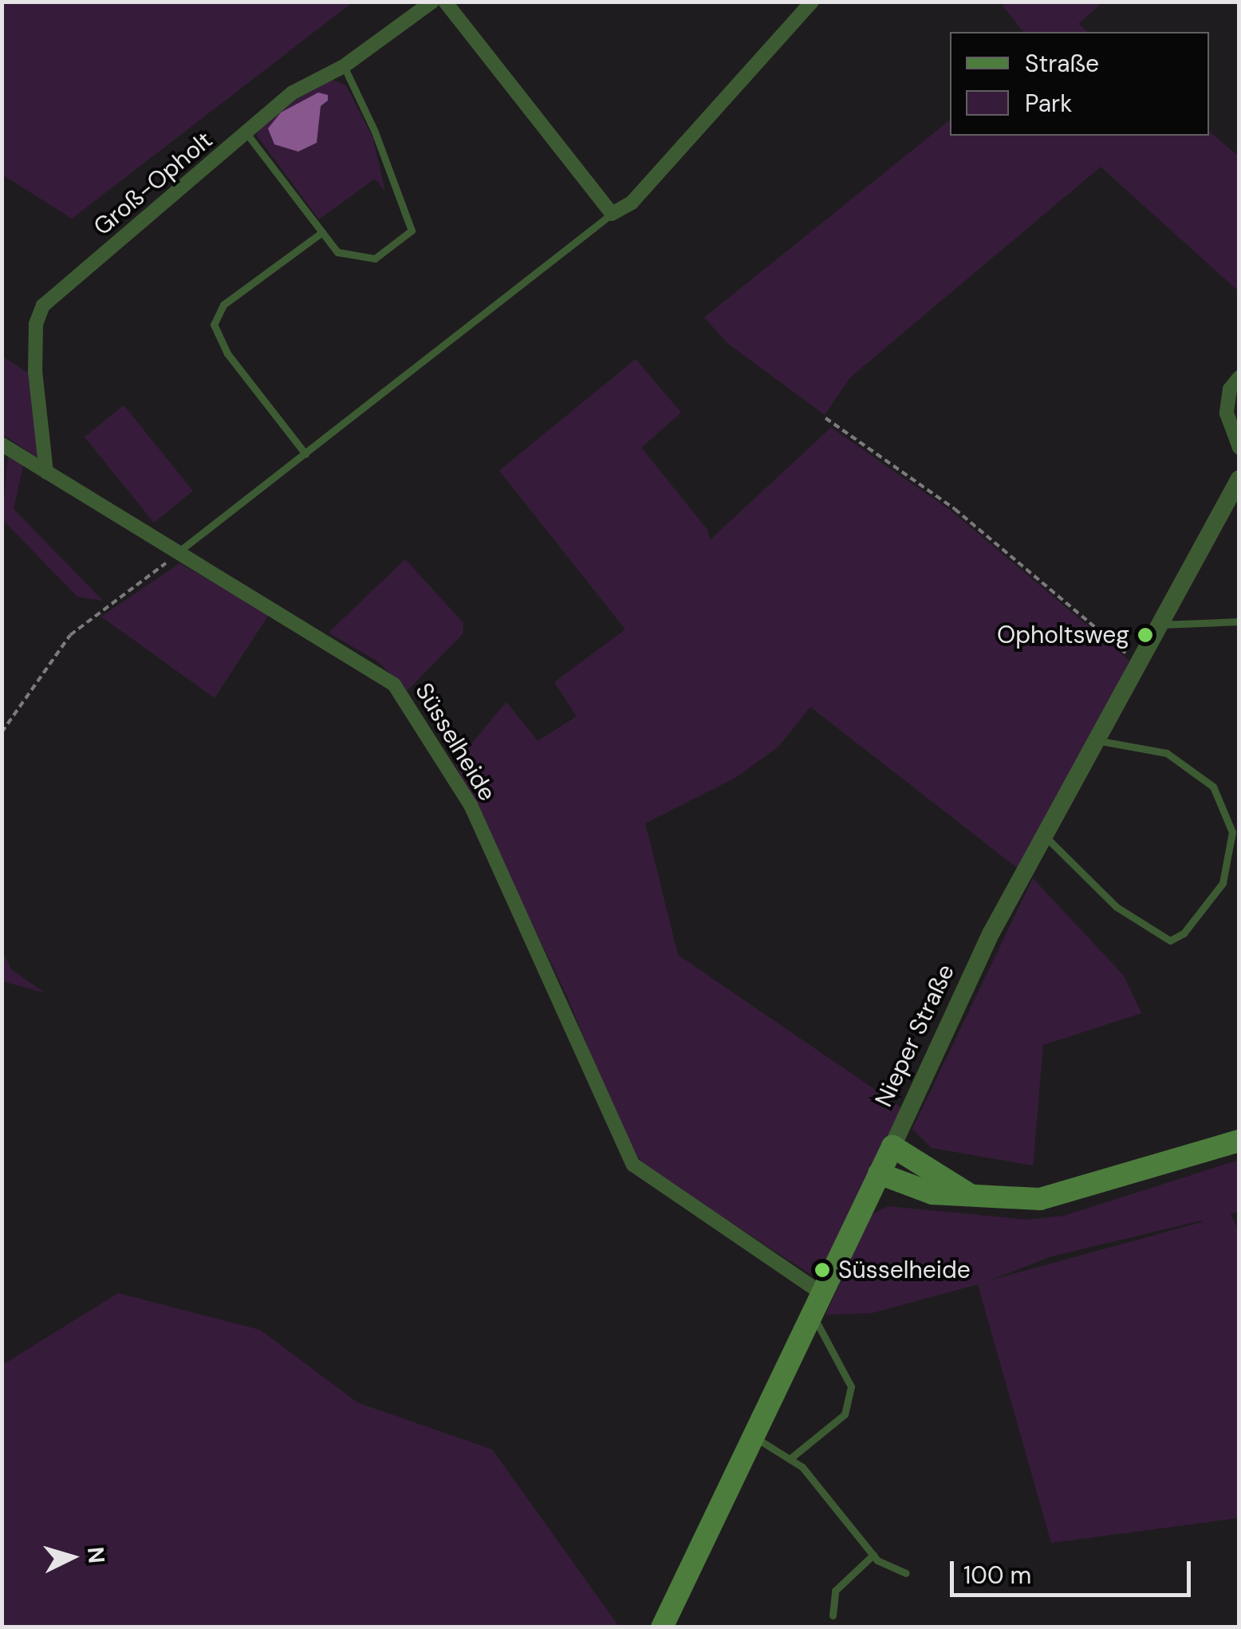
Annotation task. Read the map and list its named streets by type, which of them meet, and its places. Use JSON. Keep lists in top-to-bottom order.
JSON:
{
  "streets": {
    "main road": ["Nieper Straße"],
    "street": ["Groß-Opholt", "Süsselheide"]
  },
  "crossings": [
    ["Groß-Opholt", "Süsselheide"],
    ["Süsselheide", "Nieper Straße"]
  ],
  "places": ["Opholtsweg", "Süsselheide"],
  "legend": ["Straße", "Park"],
  "scale_bar": "100 m",
  "north": "right"
}
